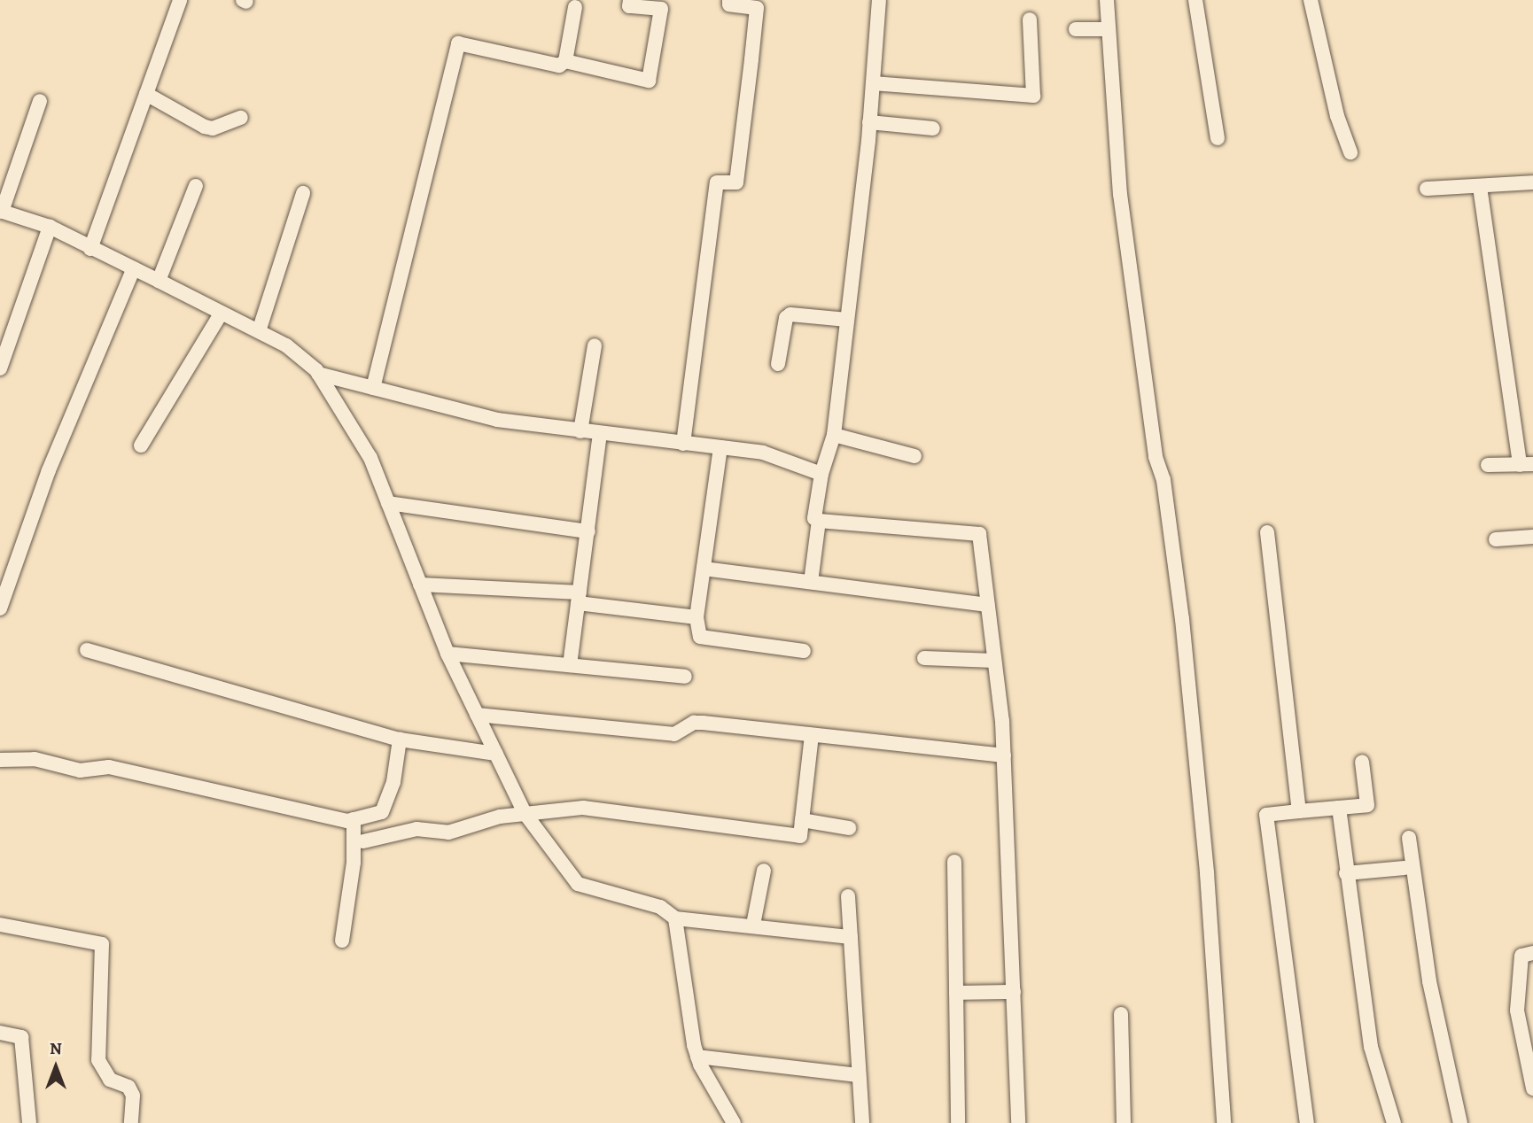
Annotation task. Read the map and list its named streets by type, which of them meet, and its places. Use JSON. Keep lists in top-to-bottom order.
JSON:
{
  "north": "top"
}
